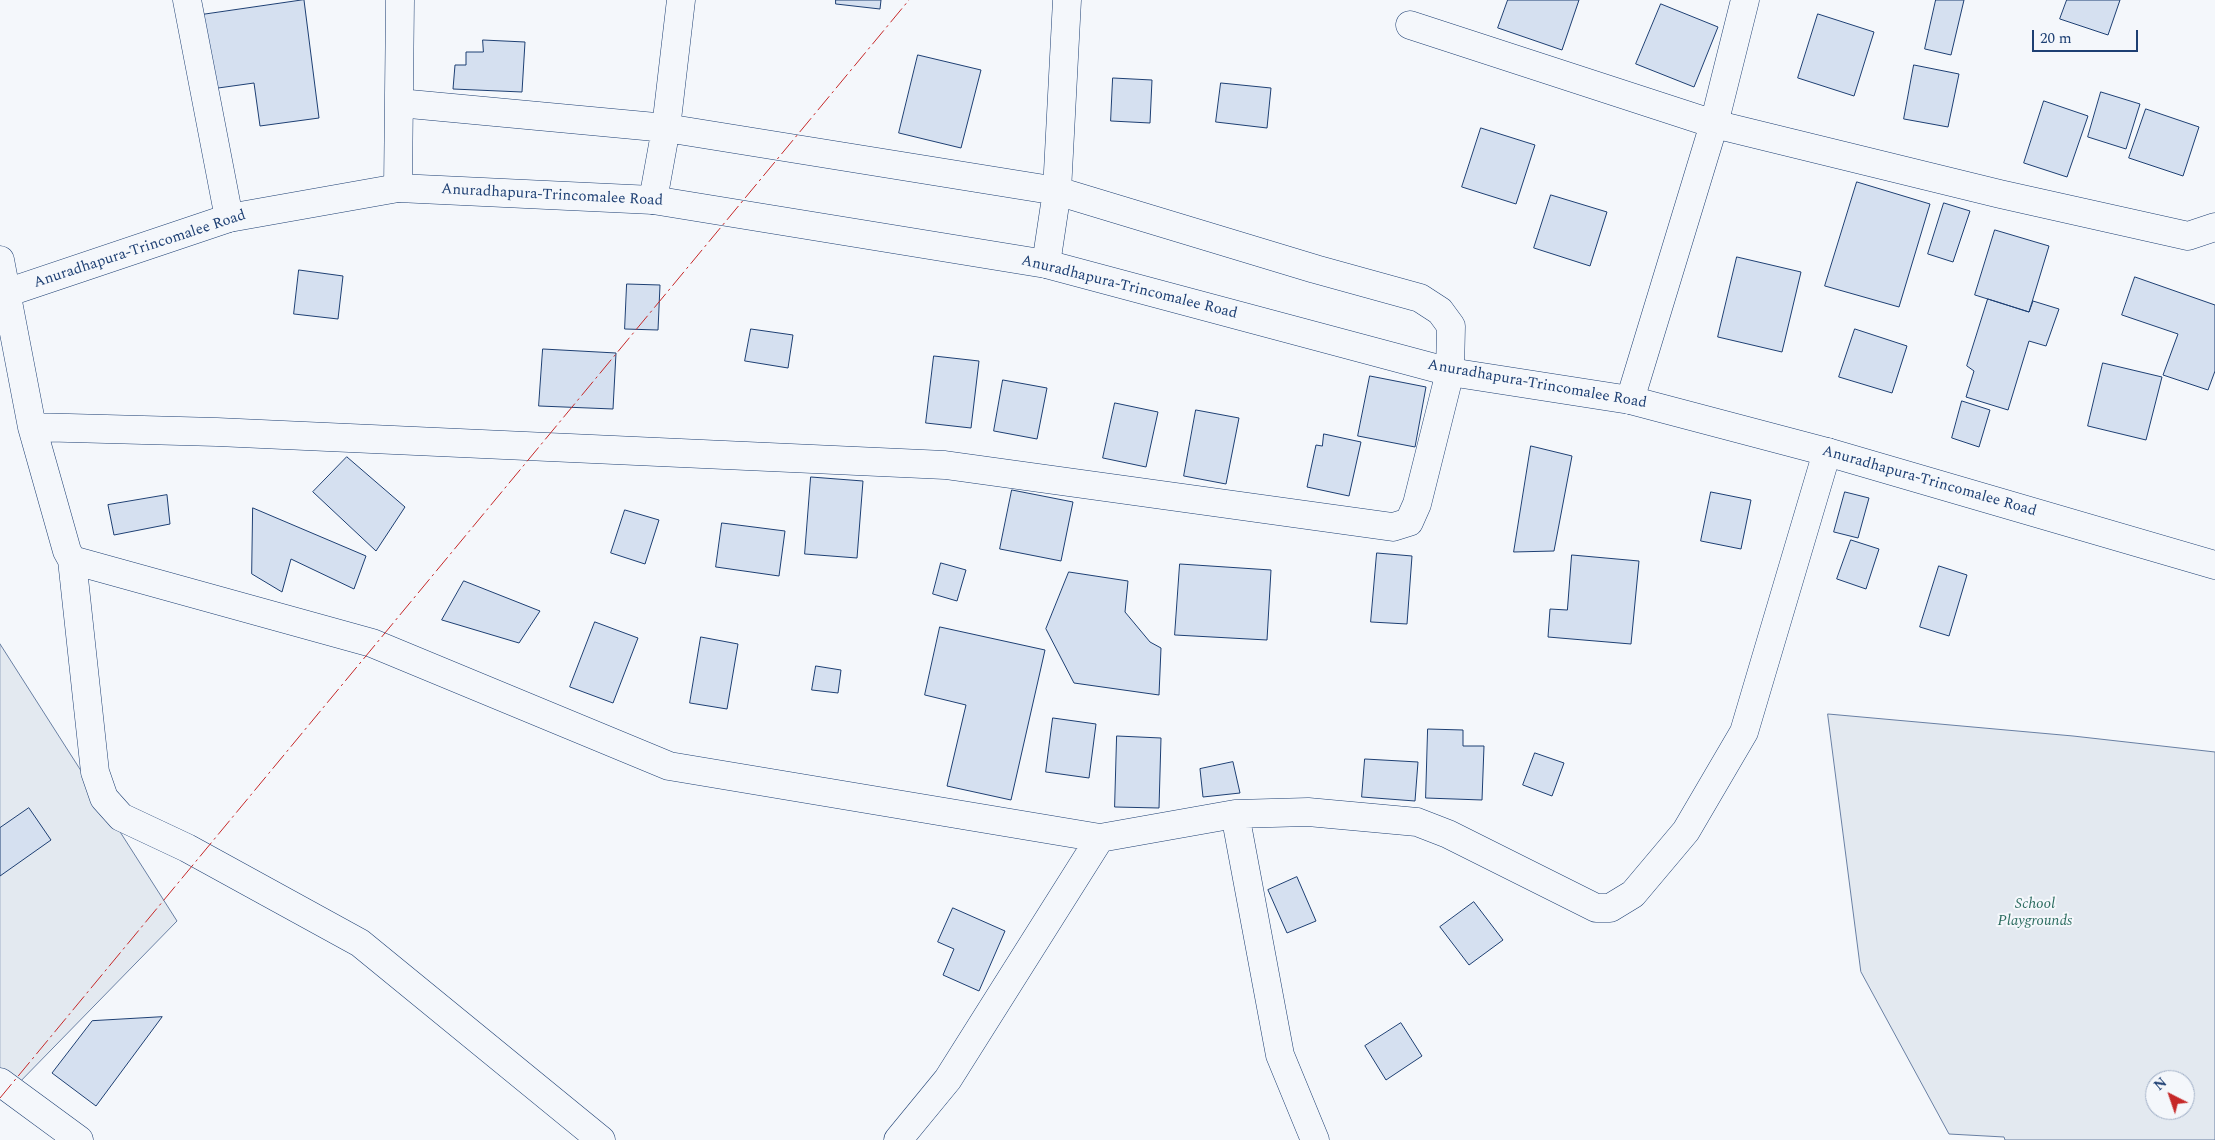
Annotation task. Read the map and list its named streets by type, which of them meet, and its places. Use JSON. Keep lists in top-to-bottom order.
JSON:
{
  "streets": {
    "main road": ["Anuradhapura-Trincomalee Road"]
  },
  "parks": ["School Playgrounds"],
  "scale_bar": "20 m",
  "north": "top left"
}
